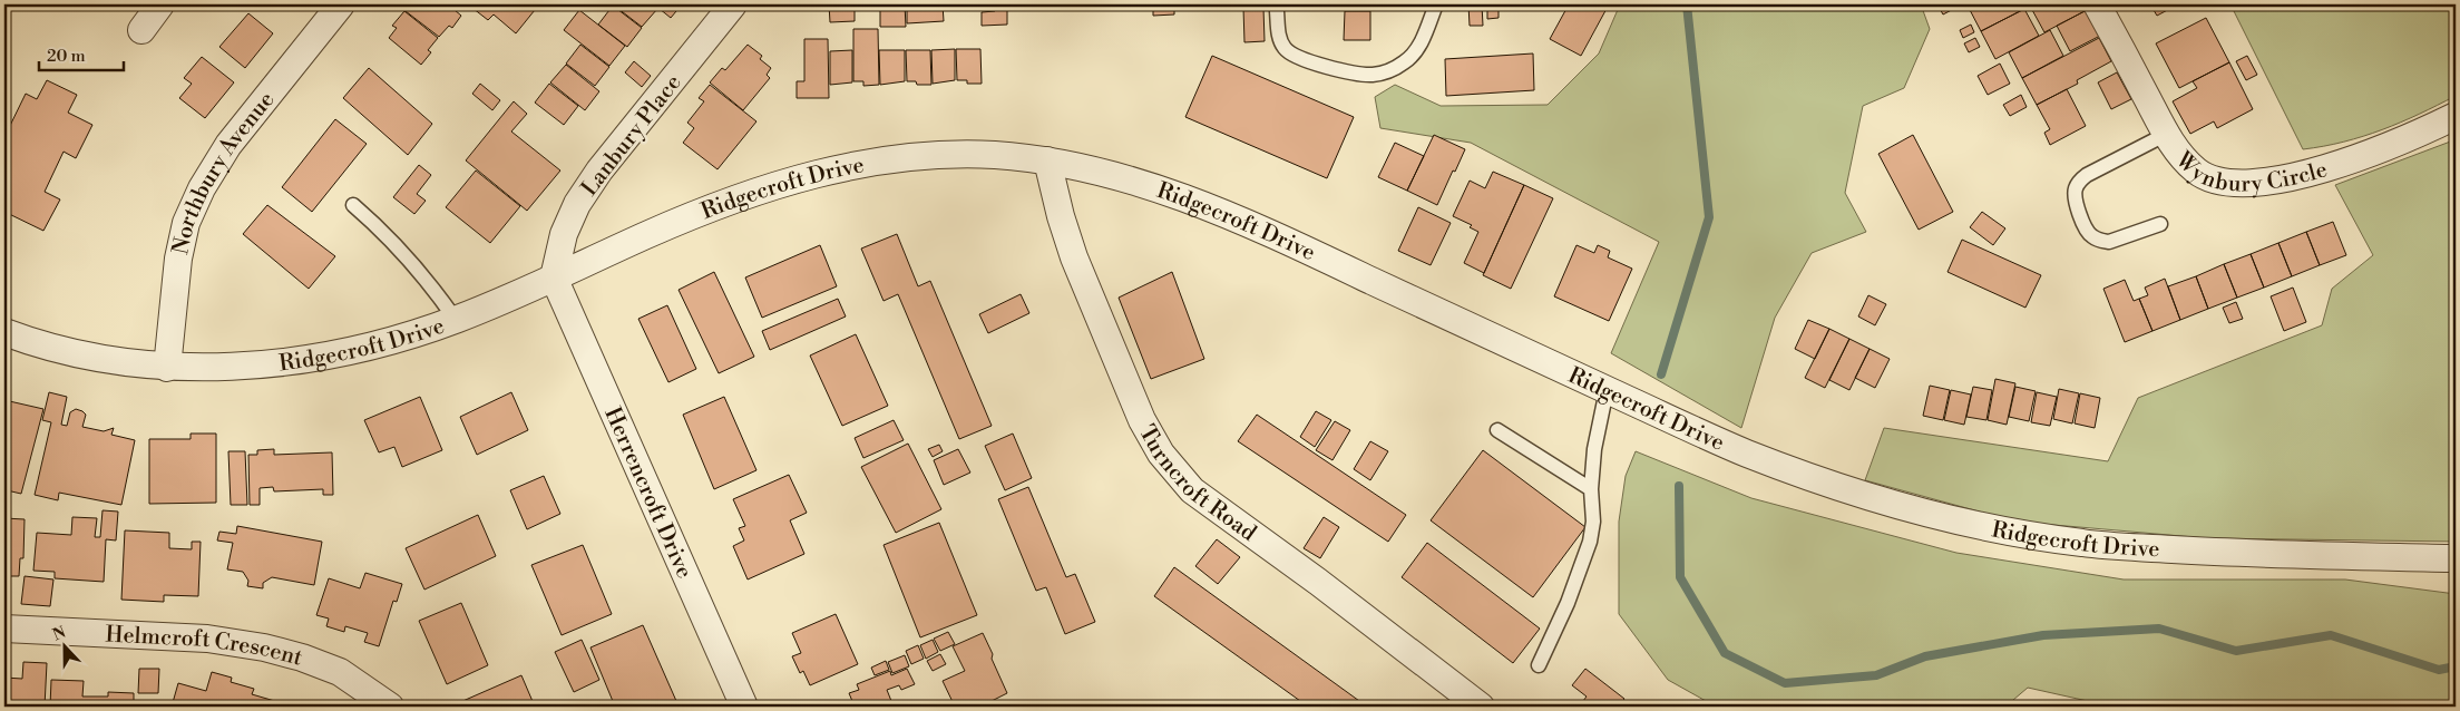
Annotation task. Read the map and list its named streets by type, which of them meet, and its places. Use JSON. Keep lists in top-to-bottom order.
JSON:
{
  "streets": {
    "street": [
      "Lanbury Place",
      "Wynbury Circle",
      "Northbury Avenue",
      "Ridgecroft Drive",
      "Turncroft Road",
      "Herrencroft Drive",
      "Helmcroft Crescent"
    ]
  },
  "crossings": [
    ["Lanbury Place", "Ridgecroft Drive"],
    ["Lanbury Place", "Herrencroft Drive"],
    ["Northbury Avenue", "Ridgecroft Drive"],
    ["Ridgecroft Drive", "Turncroft Road"],
    ["Ridgecroft Drive", "Herrencroft Drive"]
  ],
  "scale_bar": "20 m",
  "north": "top"
}
